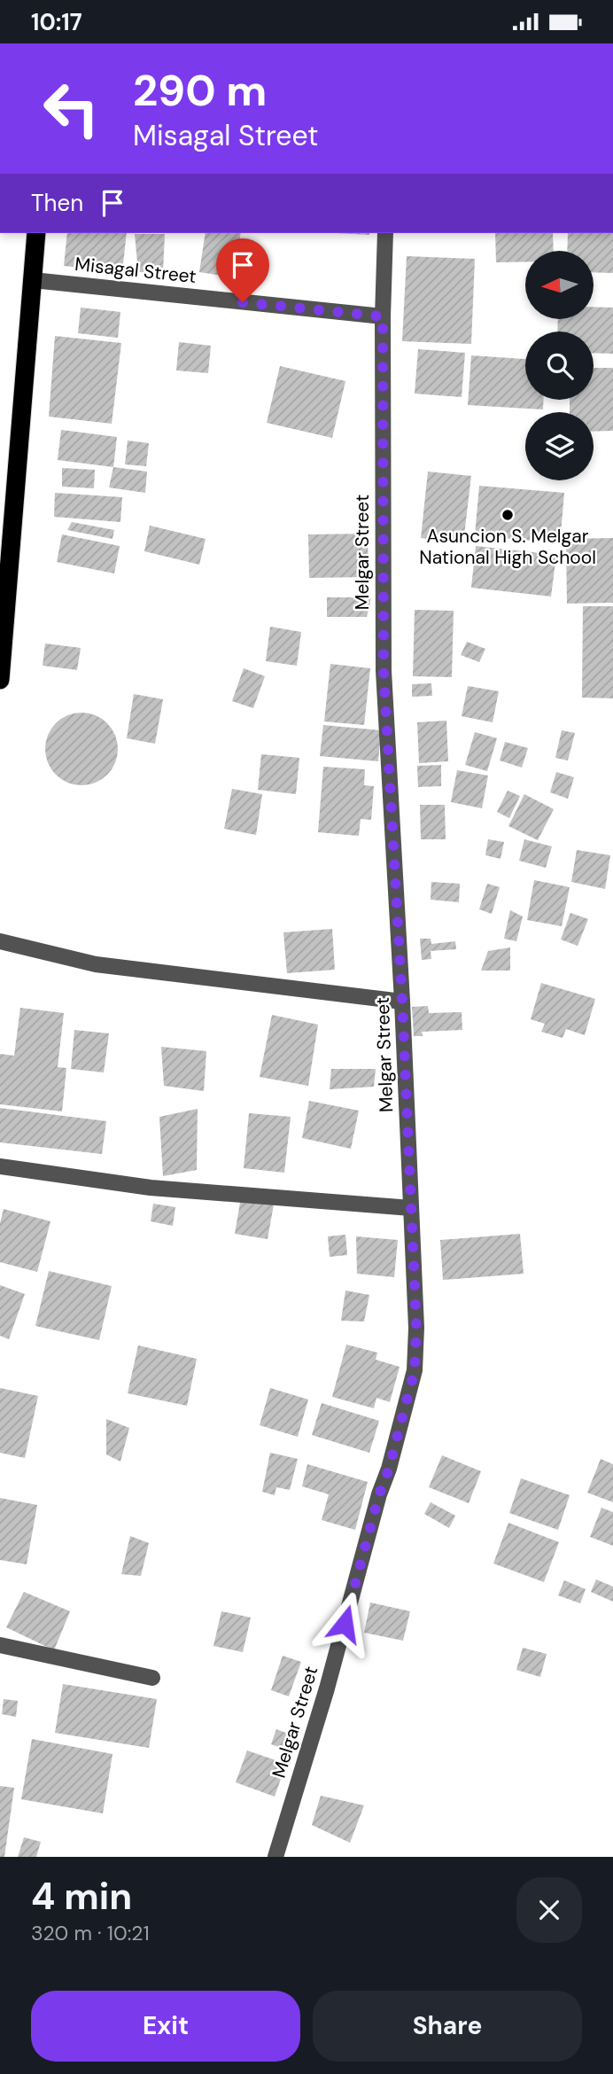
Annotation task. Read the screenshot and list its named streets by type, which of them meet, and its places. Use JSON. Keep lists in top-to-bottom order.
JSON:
{
  "streets": {
    "street": ["Misagal Street", "Melgar Street"]
  },
  "crossings": [
    ["Misagal Street", "Melgar Street"]
  ],
  "places": ["Asuncion S. Melgar National High School"],
  "north": "left",
  "page": {
    "status": "10:17",
    "turn": ["290 m", "Misagal Street"],
    "then": "Then",
    "heading": ["4 min", "320 m · 10:21"],
    "buttons": ["Exit", "Share"]
  }
}
